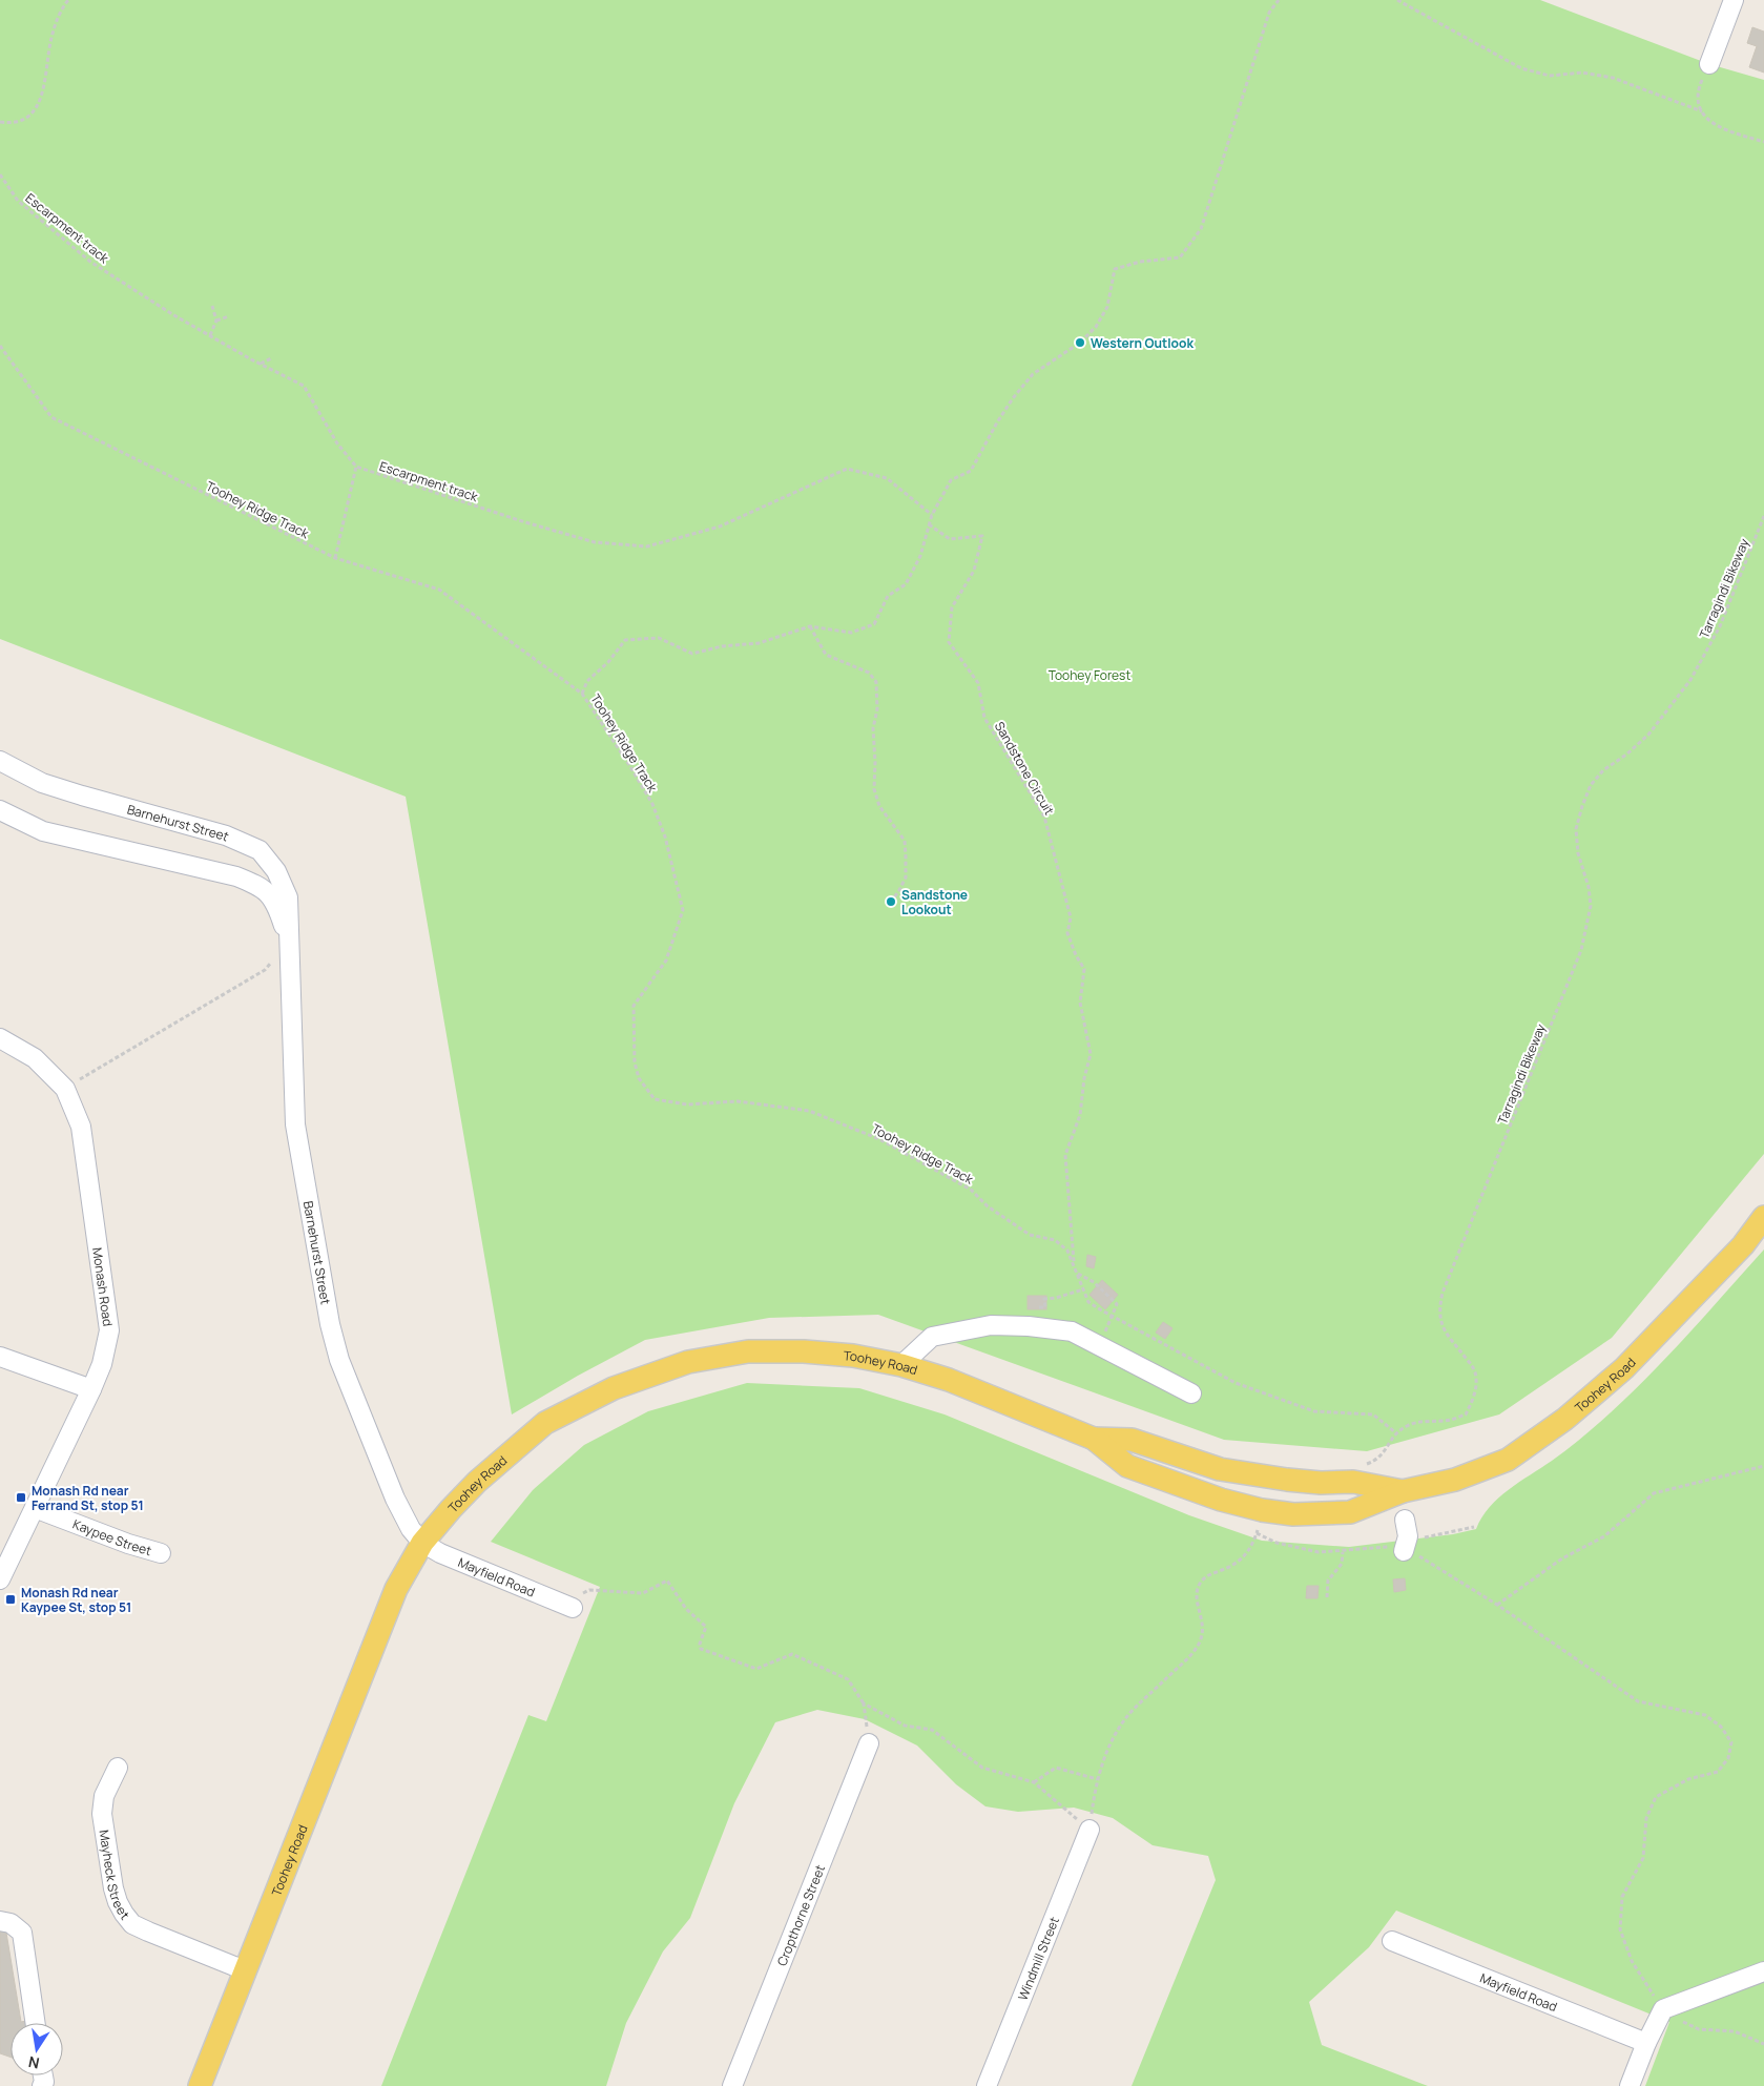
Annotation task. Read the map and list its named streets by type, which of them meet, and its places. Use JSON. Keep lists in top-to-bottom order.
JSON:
{
  "streets": {
    "main road": ["Toohey Road"],
    "street": [
      "Barnehurst Street",
      "Monash Road",
      "Kaypee Street",
      "Mayfield Road",
      "Mayheck Street",
      "Cropthorne Street",
      "Windmill Street"
    ],
    "path": [
      "Escarpment track",
      "Toohey Ridge Track",
      "Tarragindi Bikeway",
      "Sandstone Circuit"
    ]
  },
  "crossings": [
    ["Toohey Ridge Track", "Tarragindi Bikeway"],
    ["Toohey Ridge Track", "Sandstone Circuit"],
    ["Barnehurst Street", "Toohey Road"],
    ["Barnehurst Street", "Mayfield Road"],
    ["Monash Road", "Kaypee Street"],
    ["Toohey Road", "Mayfield Road"],
    ["Toohey Road", "Mayheck Street"]
  ],
  "parks": ["Toohey Forest"],
  "places": {
    "other": ["Western Outlook", "Sandstone Lookout"],
    "transit": ["Monash Rd near Ferrand St, stop 51", "Monash Rd near Kaypee St, stop 51"]
  },
  "north": "bottom"
}
